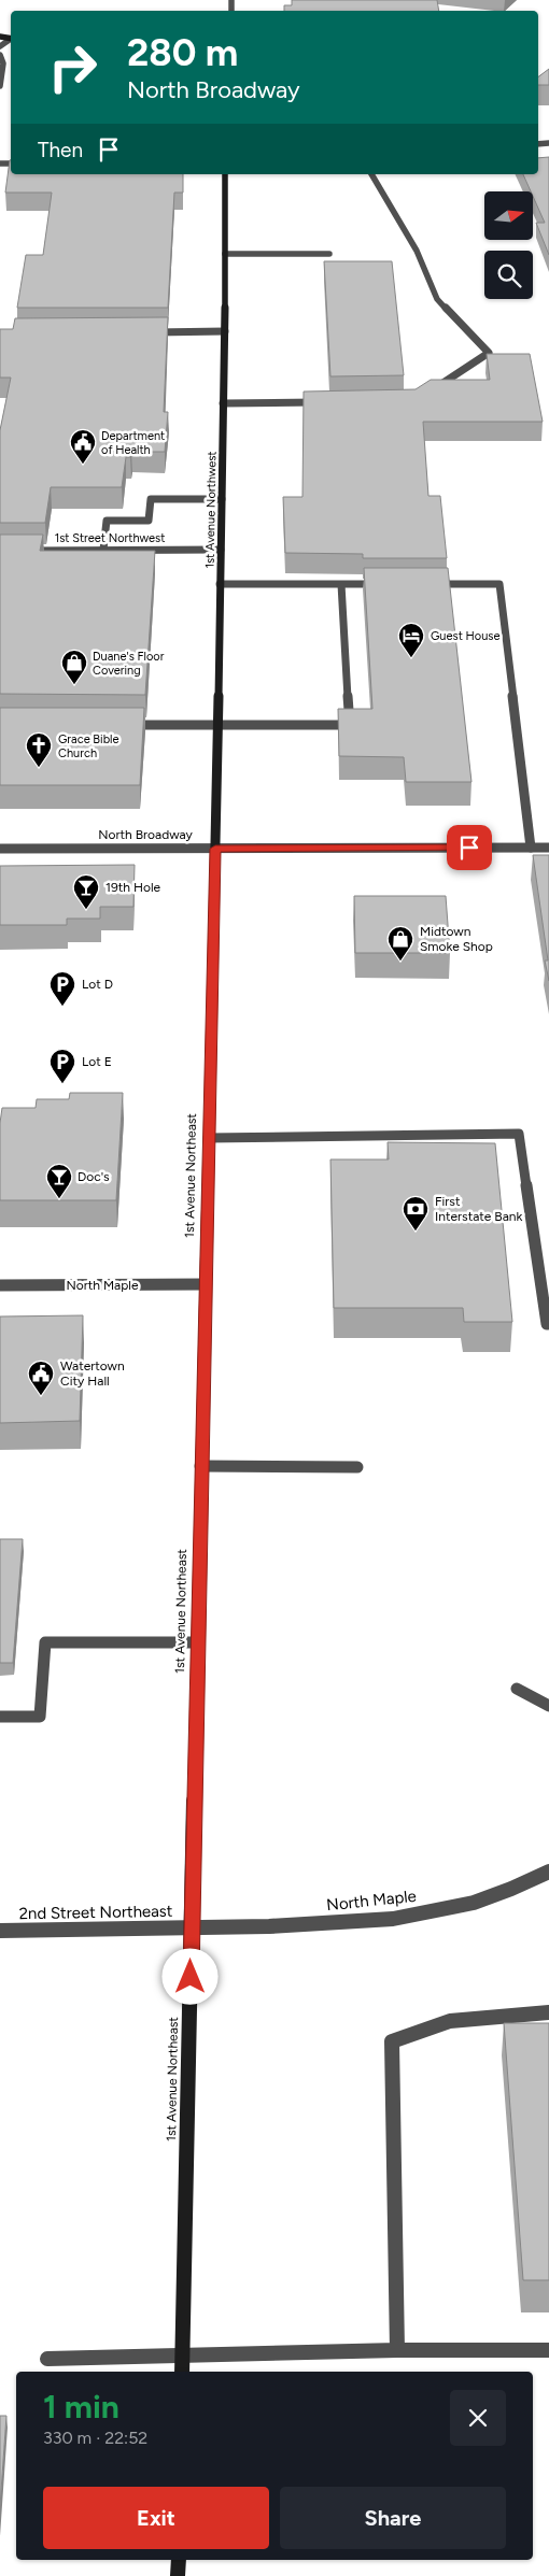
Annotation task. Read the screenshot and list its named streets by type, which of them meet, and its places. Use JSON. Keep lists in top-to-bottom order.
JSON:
{
  "streets": {
    "main road": ["1st Avenue Northwest", "1st Avenue Northeast"],
    "street": [
      "1st Street Northwest",
      "North Broadway",
      "North Maple",
      "2nd Street Northeast"
    ]
  },
  "crossings": [
    ["1st Avenue Northwest", "1st Street Northwest"],
    ["1st Avenue Northwest", "North Broadway"],
    ["1st Avenue Northwest", "1st Avenue Northeast"],
    ["North Broadway", "1st Avenue Northeast"],
    ["1st Avenue Northeast", "North Maple"],
    ["1st Avenue Northeast", "2nd Street Northeast"],
    ["North Maple", "2nd Street Northeast"]
  ],
  "places": {
    "public building": ["Department of Health", "Watertown City Hall"],
    "hotel": ["Guest House"],
    "shop": ["Duane's Floor Covering", "Midtown Smoke Shop"],
    "church": ["Grace Bible Church"],
    "bar": ["19th Hole", "Doc's"],
    "parking": ["Lot D", "Lot E"],
    "bank": ["First Interstate Bank"]
  },
  "north": "right",
  "page": {
    "turn": ["280 m", "North Broadway"],
    "then": "Then",
    "heading": ["1 min", "330 m · 22:52"],
    "buttons": ["Exit", "Share"]
  }
}
